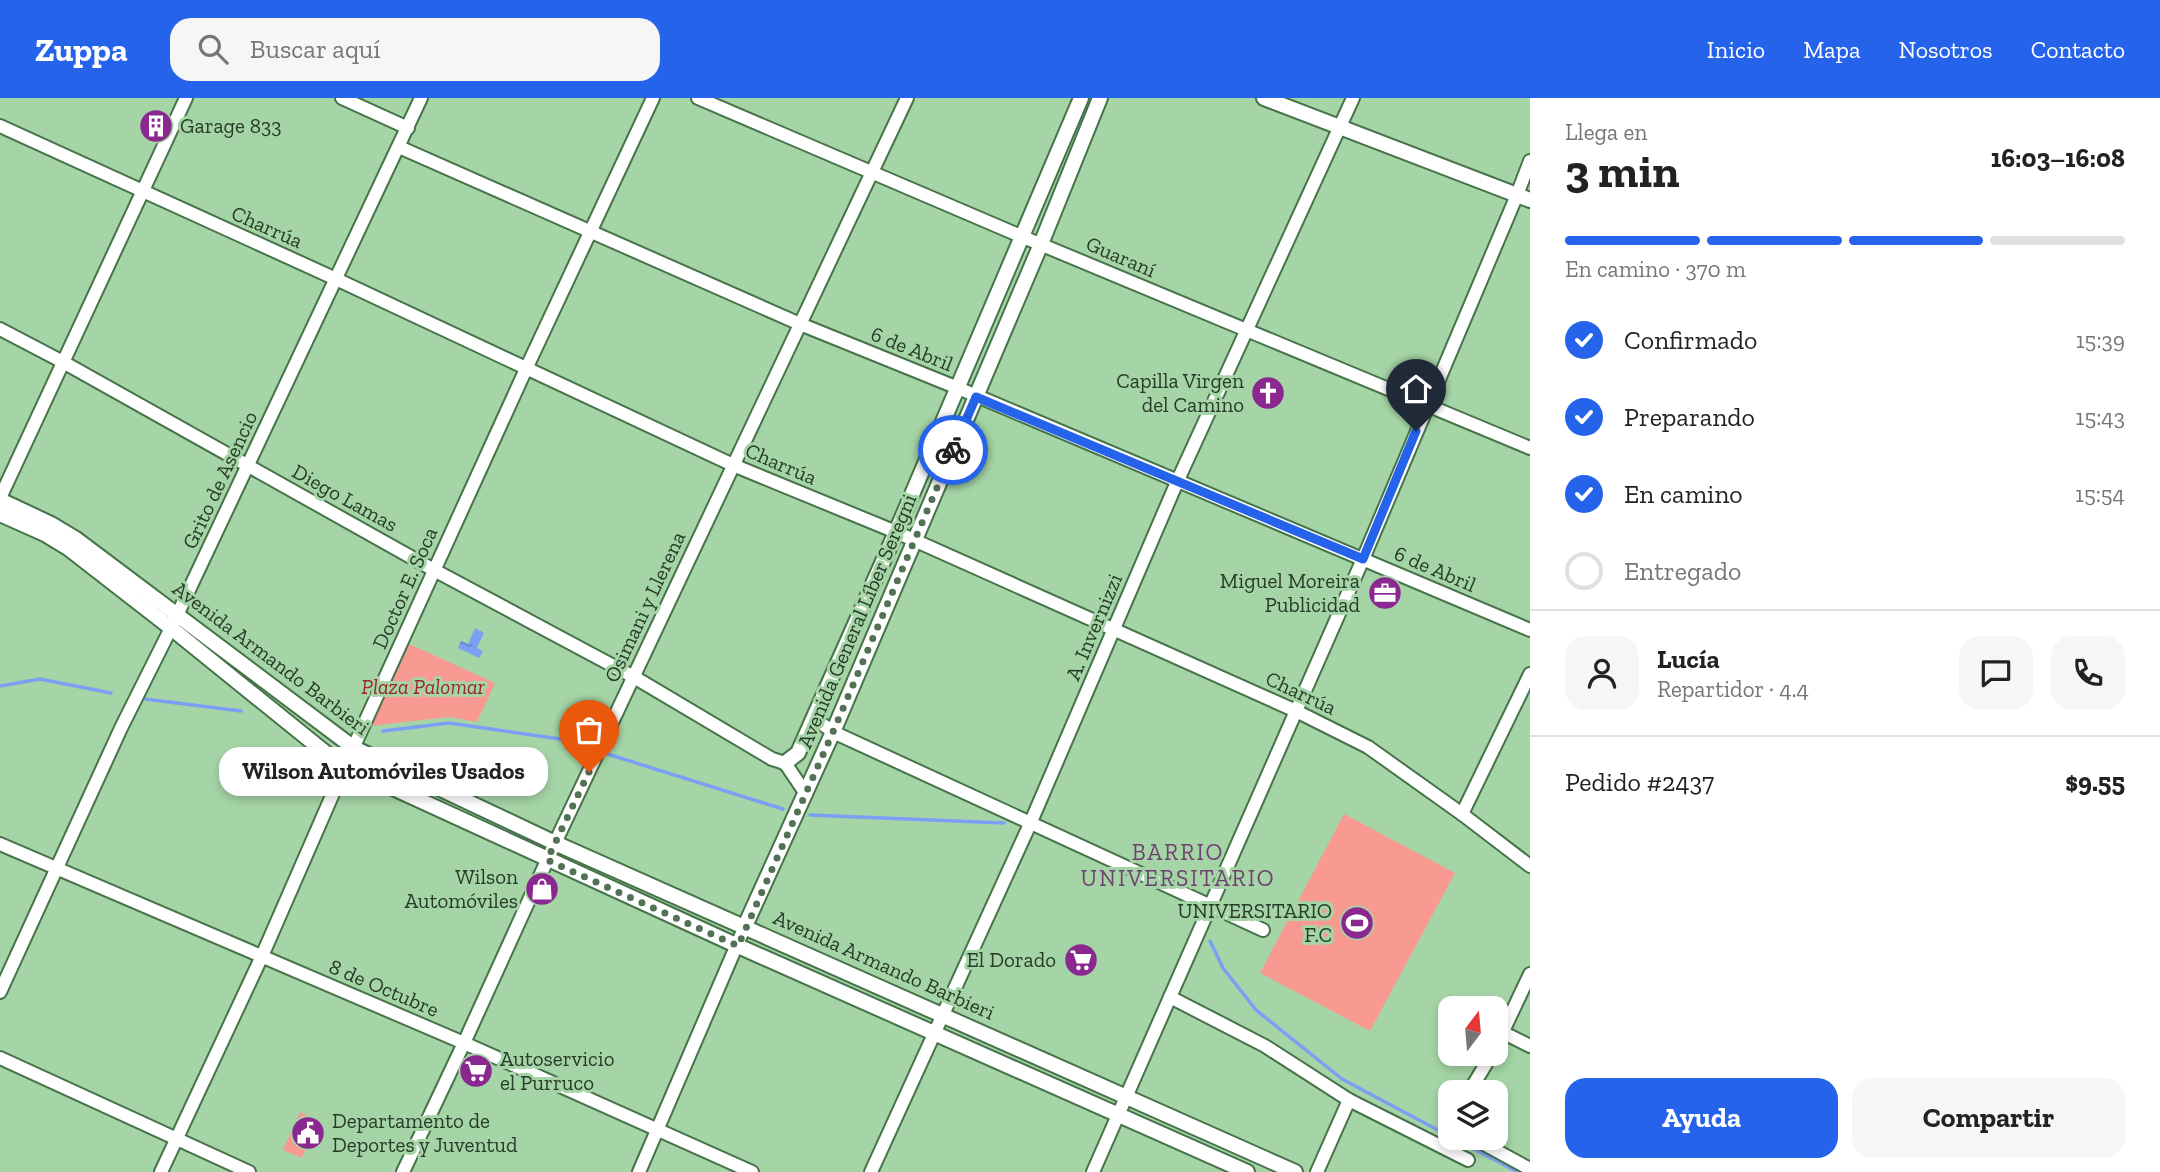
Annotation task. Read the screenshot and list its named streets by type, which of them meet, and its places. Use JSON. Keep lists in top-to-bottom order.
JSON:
{
  "streets": {
    "street": [
      "Charrúa",
      "Guaraní",
      "6 de Abril",
      "Grito de Asencio",
      "Diego Lamas",
      "Doctor E. Soca",
      "Osimani y Llerena",
      "Avenida General Líber Seregni",
      "A. Invernizzi",
      "Avenida Armando Barbieri",
      "8 de Octubre"
    ]
  },
  "crossings": [
    ["Charrúa", "Grito de Asencio"],
    ["Charrúa", "Doctor E. Soca"],
    ["Charrúa", "Osimani y Llerena"],
    ["Charrúa", "Avenida General Líber Seregni"],
    ["Charrúa", "A. Invernizzi"],
    ["Guaraní", "Osimani y Llerena"],
    ["Guaraní", "Avenida General Líber Seregni"],
    ["Guaraní", "A. Invernizzi"],
    ["6 de Abril", "Grito de Asencio"],
    ["6 de Abril", "Doctor E. Soca"],
    ["6 de Abril", "Osimani y Llerena"],
    ["6 de Abril", "Avenida General Líber Seregni"],
    ["6 de Abril", "A. Invernizzi"],
    ["Grito de Asencio", "Diego Lamas"],
    ["Grito de Asencio", "Avenida Armando Barbieri"],
    ["Grito de Asencio", "8 de Octubre"],
    ["Diego Lamas", "Doctor E. Soca"],
    ["Diego Lamas", "Osimani y Llerena"],
    ["Diego Lamas", "Avenida General Líber Seregni"],
    ["Doctor E. Soca", "Avenida Armando Barbieri"],
    ["Doctor E. Soca", "8 de Octubre"],
    ["Osimani y Llerena", "Avenida Armando Barbieri"],
    ["Osimani y Llerena", "8 de Octubre"],
    ["Avenida General Líber Seregni", "Avenida Armando Barbieri"],
    ["A. Invernizzi", "Avenida Armando Barbieri"]
  ],
  "districts": ["BARRIO UNIVERSITARIO"],
  "parks": ["Plaza Palomar"],
  "places": {
    "building": ["Garage 833"],
    "church": ["Capilla Virgen del Camino"],
    "office": ["Miguel Moreira Publicidad"],
    "other": ["Wilson Automóviles Usados"],
    "shop": ["Wilson Automóviles"],
    "sports": ["UNIVERSITARIO F.C"],
    "supermarket": ["El Dorado", "Autoservicio el Purruco"],
    "public building": ["Departamento de Deportes y Juventud"]
  },
  "north": "top",
  "page": {
    "header": "Zuppa",
    "search": "Buscar aquí",
    "nav": [
      "Inicio",
      "Mapa",
      "Nosotros",
      "Contacto"
    ],
    "heading": ["3 min", "Llega en", "16:03–16:08"],
    "panel": [
      "Lucía",
      "Repartidor · 4.4",
      "Pedido #2437",
      "$9.55"
    ],
    "bar": "En camino · 370 m",
    "list": [
      ["Confirmado", "15:39"],
      ["Preparando", "15:43"],
      ["En camino", "15:54"],
      "Entregado"
    ],
    "bubble": "Wilson Automóviles Usados",
    "buttons": ["Ayuda", "Compartir"]
  }
}
